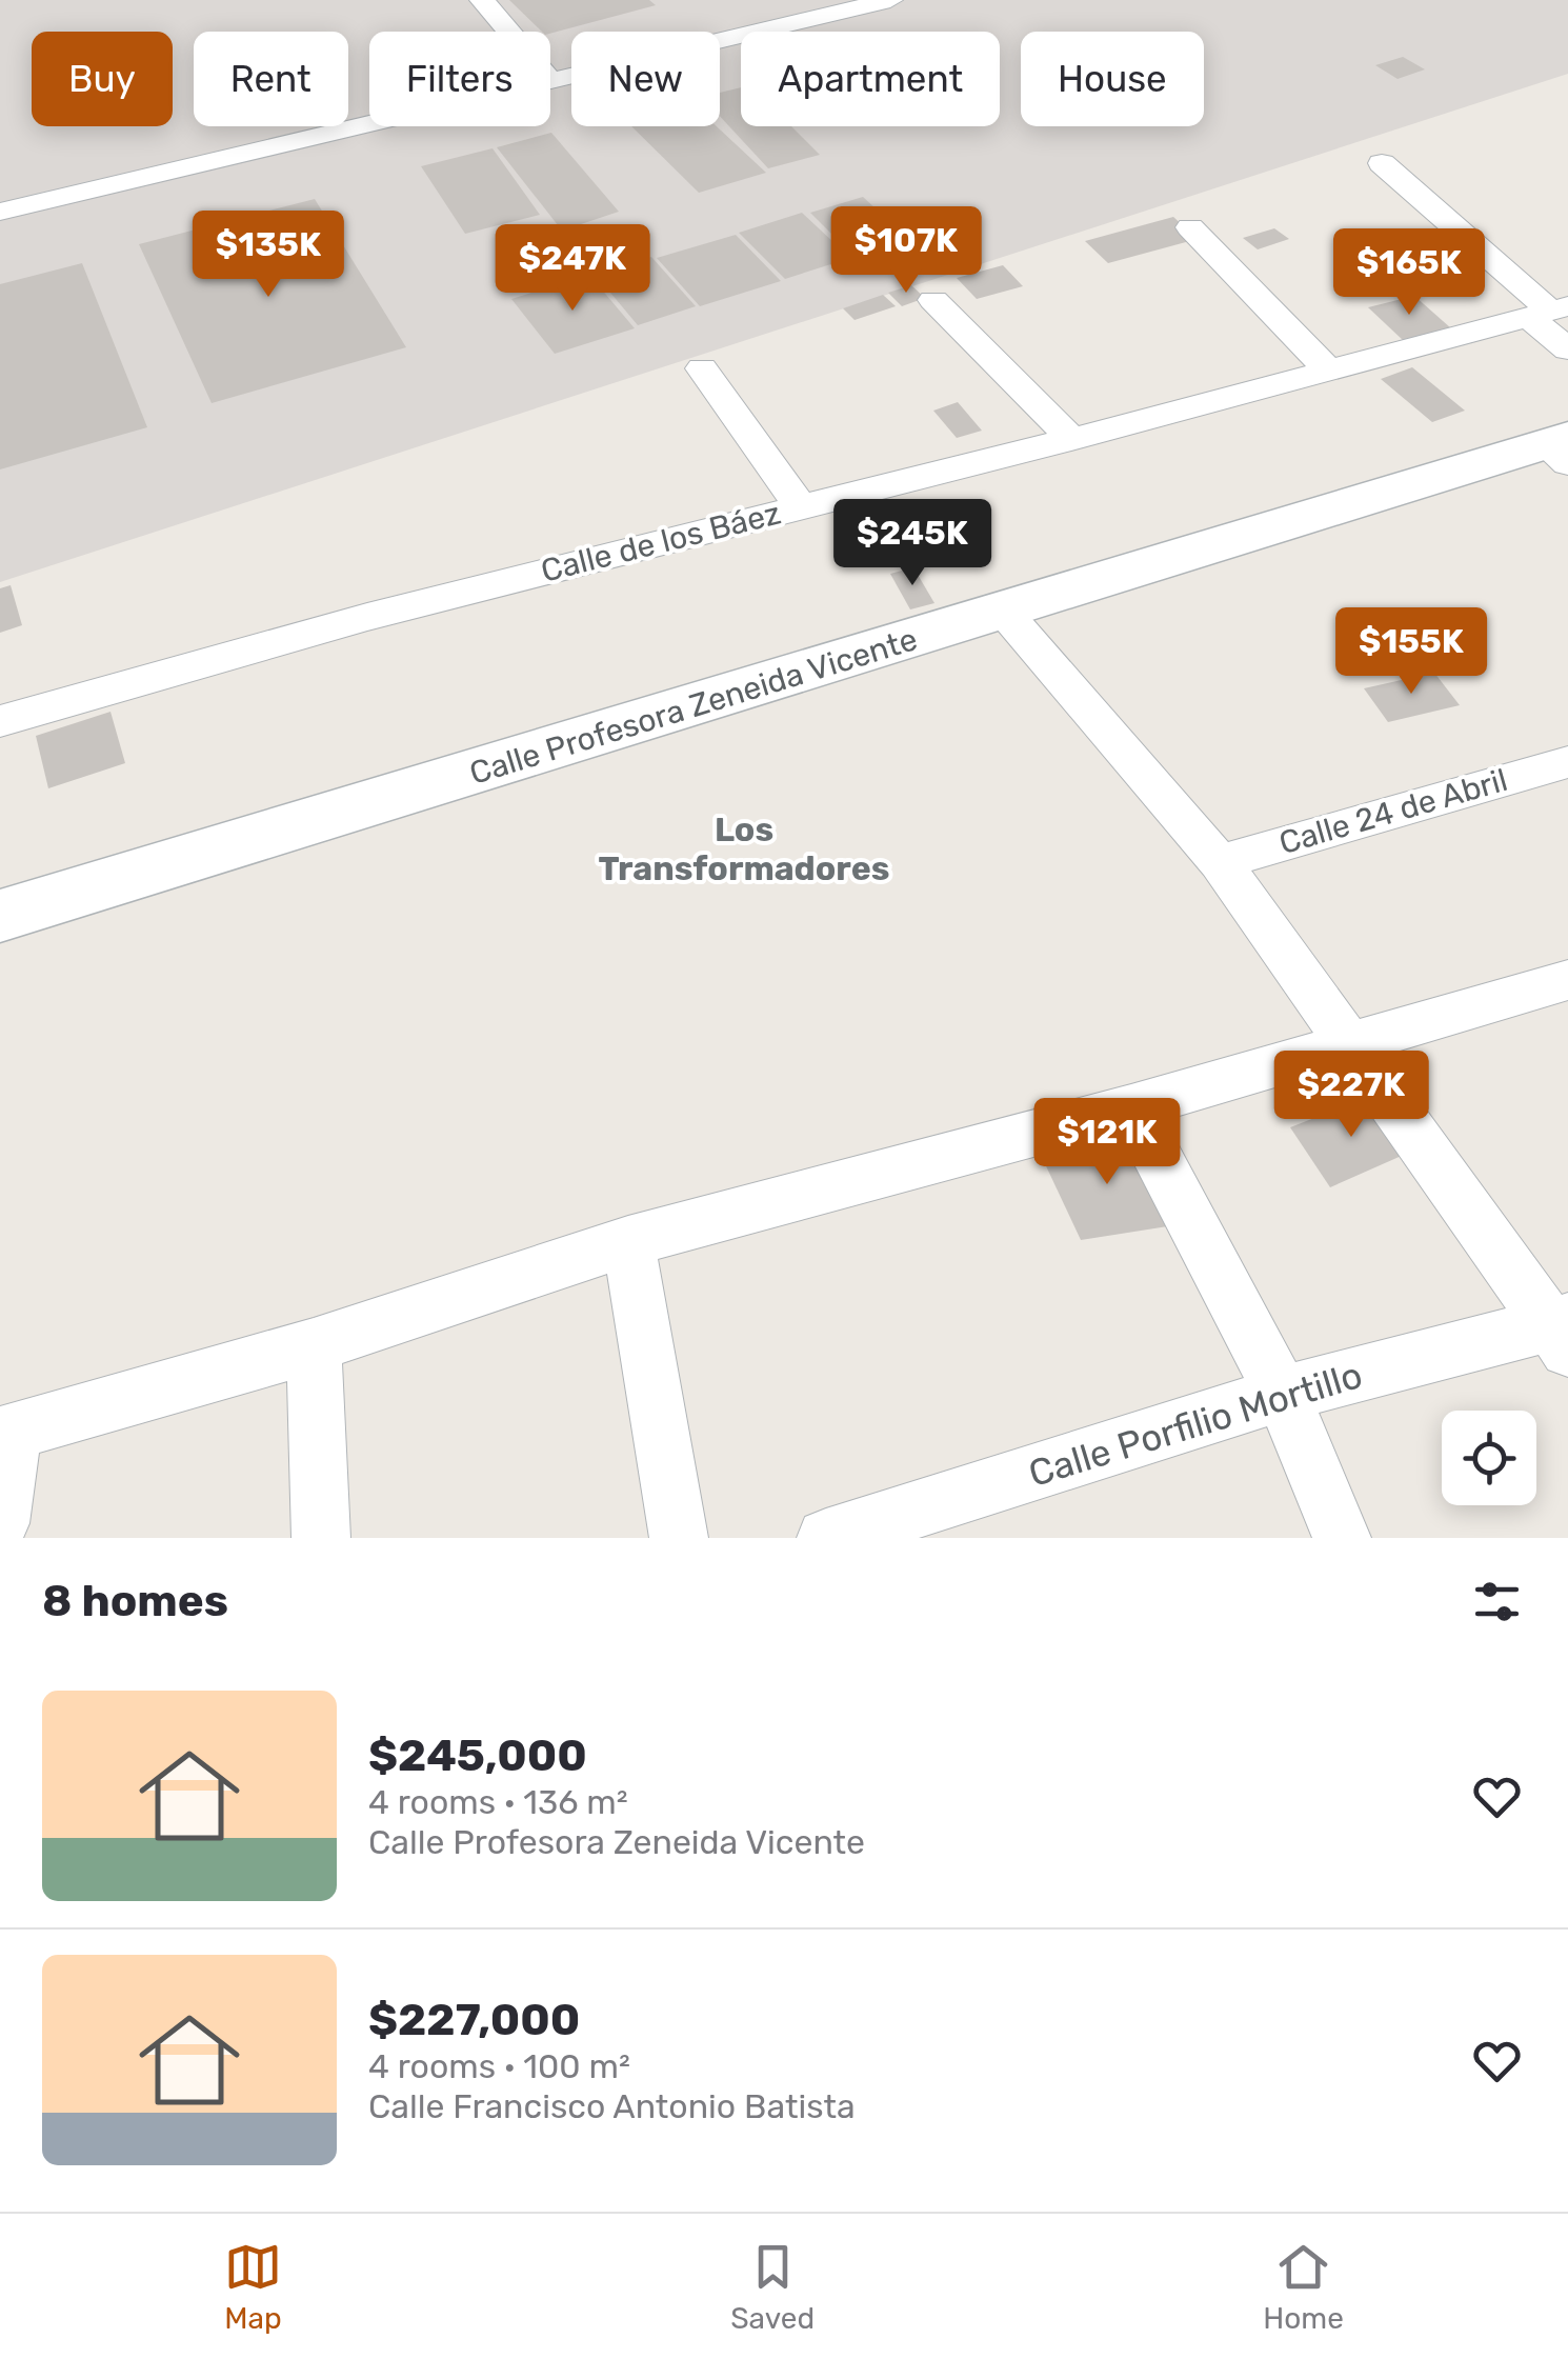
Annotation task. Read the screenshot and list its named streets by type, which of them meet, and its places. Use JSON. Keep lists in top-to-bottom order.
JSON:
{
  "streets": {
    "street": [
      "Calle de los Báez",
      "Calle Profesora Zeneida Vicente",
      "Calle 24 de Abril",
      "Calle Porfilio Mortillo"
    ]
  },
  "districts": ["Los Transformadores"],
  "page": {
    "chip": [
      "Buy",
      "Rent",
      "Filters",
      "New",
      "Apartment",
      "House"
    ],
    "price": [
      "$107K",
      "$135K",
      "$247K",
      "$165K",
      "$245K",
      "$155K",
      "$227K",
      "$121K"
    ],
    "heading": "8 homes",
    "list": [
      {
        "name": "$245,000",
        "note": "4 rooms · 136 m² · Calle Profesora Zeneida Vicente"
      },
      {
        "name": "$227,000",
        "note": "4 rooms · 100 m² · Calle Francisco Antonio Batista"
      }
    ],
    "tabs": ["Map", "Saved", "Home"]
  }
}
